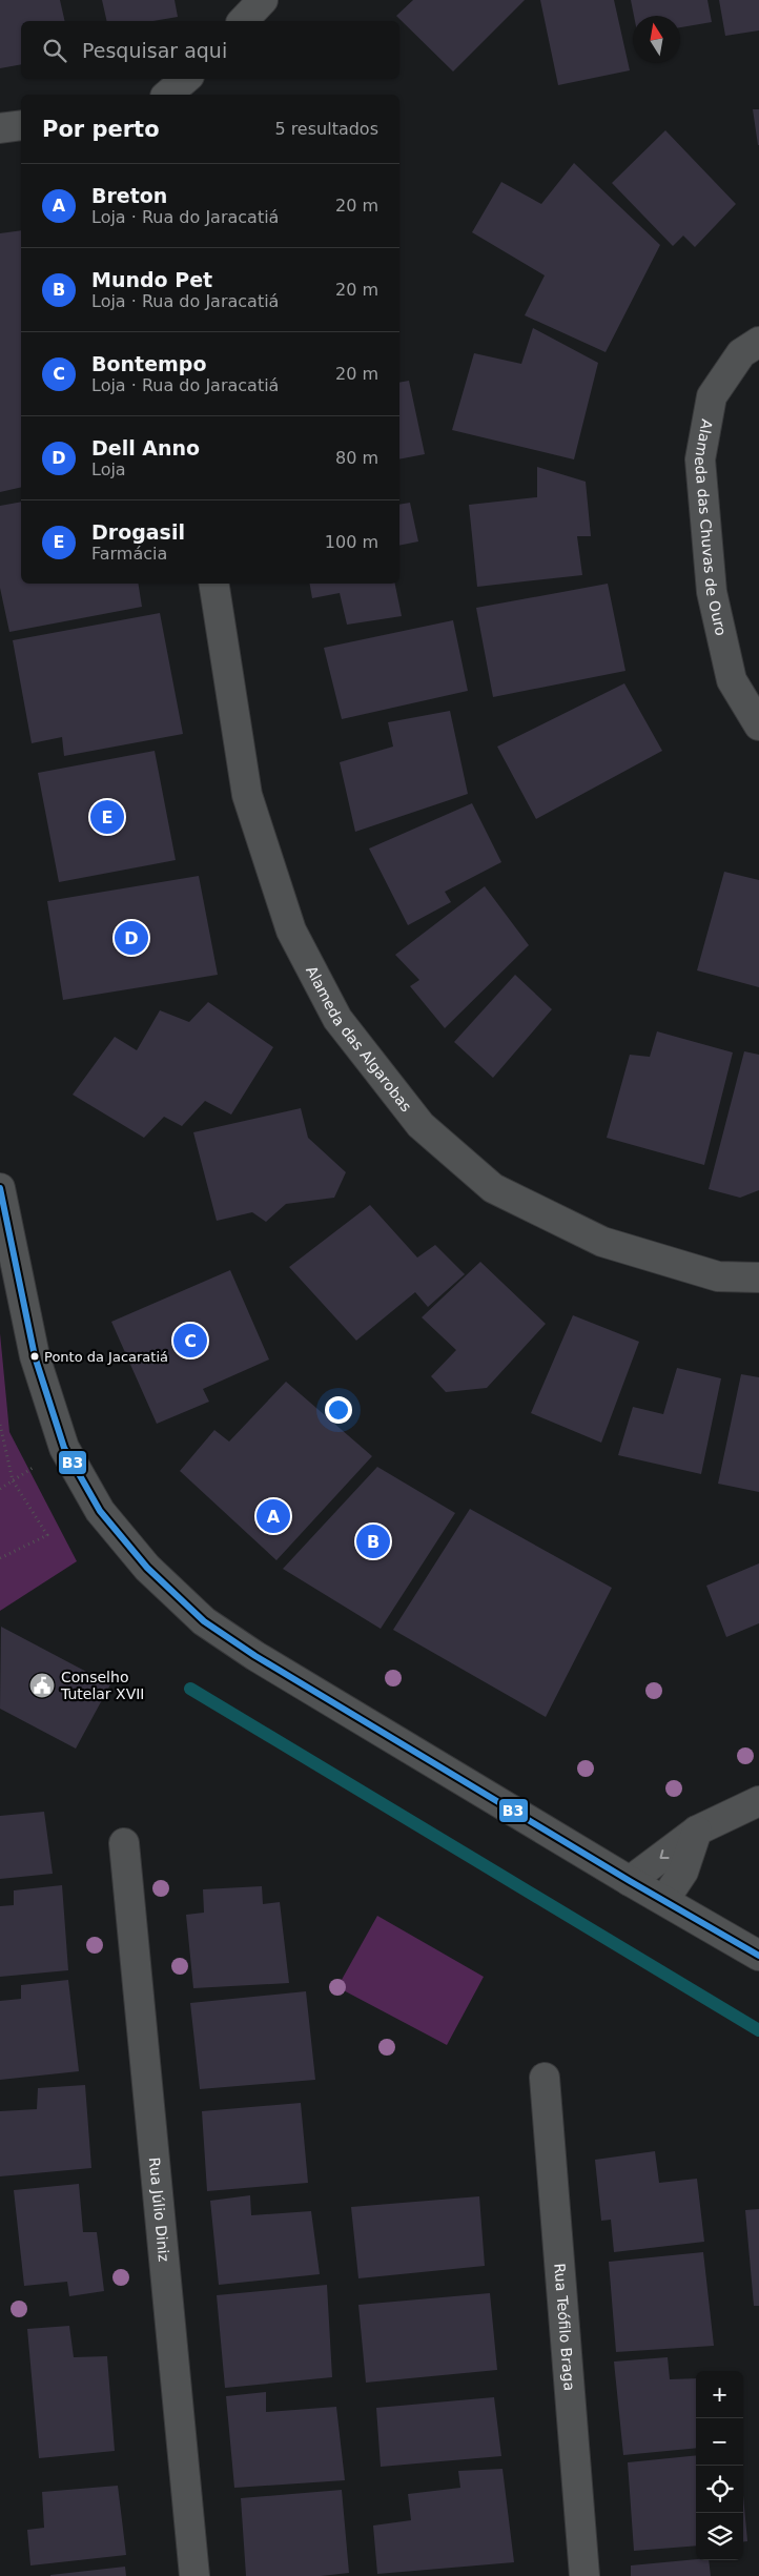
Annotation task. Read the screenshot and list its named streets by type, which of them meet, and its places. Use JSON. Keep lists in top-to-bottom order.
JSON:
{
  "streets": {
    "street": [
      "Alameda das Chuvas de Ouro",
      "Alameda das Algarobas",
      "Rua Júlio Diniz",
      "Rua Teófilo Braga"
    ]
  },
  "places": {
    "other": ["Ponto da Jacaratiá"],
    "public building": ["Conselho Tutelar XVII"]
  },
  "lines": ["transit line B3"],
  "north": "top",
  "page": {
    "search": "Pesquisar aqui",
    "heading": ["Por perto", "5 resultados"],
    "list": [
      {
        "mark": "A",
        "name": "Breton",
        "note": "Loja · Rua do Jaracatiá",
        "value": "20 m"
      },
      {
        "mark": "B",
        "name": "Mundo Pet",
        "note": "Loja · Rua do Jaracatiá",
        "value": "20 m"
      },
      {
        "mark": "C",
        "name": "Bontempo",
        "note": "Loja · Rua do Jaracatiá",
        "value": "20 m"
      },
      {
        "mark": "D",
        "name": "Dell Anno",
        "note": "Loja",
        "value": "80 m"
      },
      {
        "mark": "E",
        "name": "Drogasil",
        "note": "Farmácia",
        "value": "100 m"
      }
    ],
    "pins": [
      "E",
      "D",
      "C",
      "A",
      "B"
    ],
    "map_buttons": ["+", "−"]
  }
}
